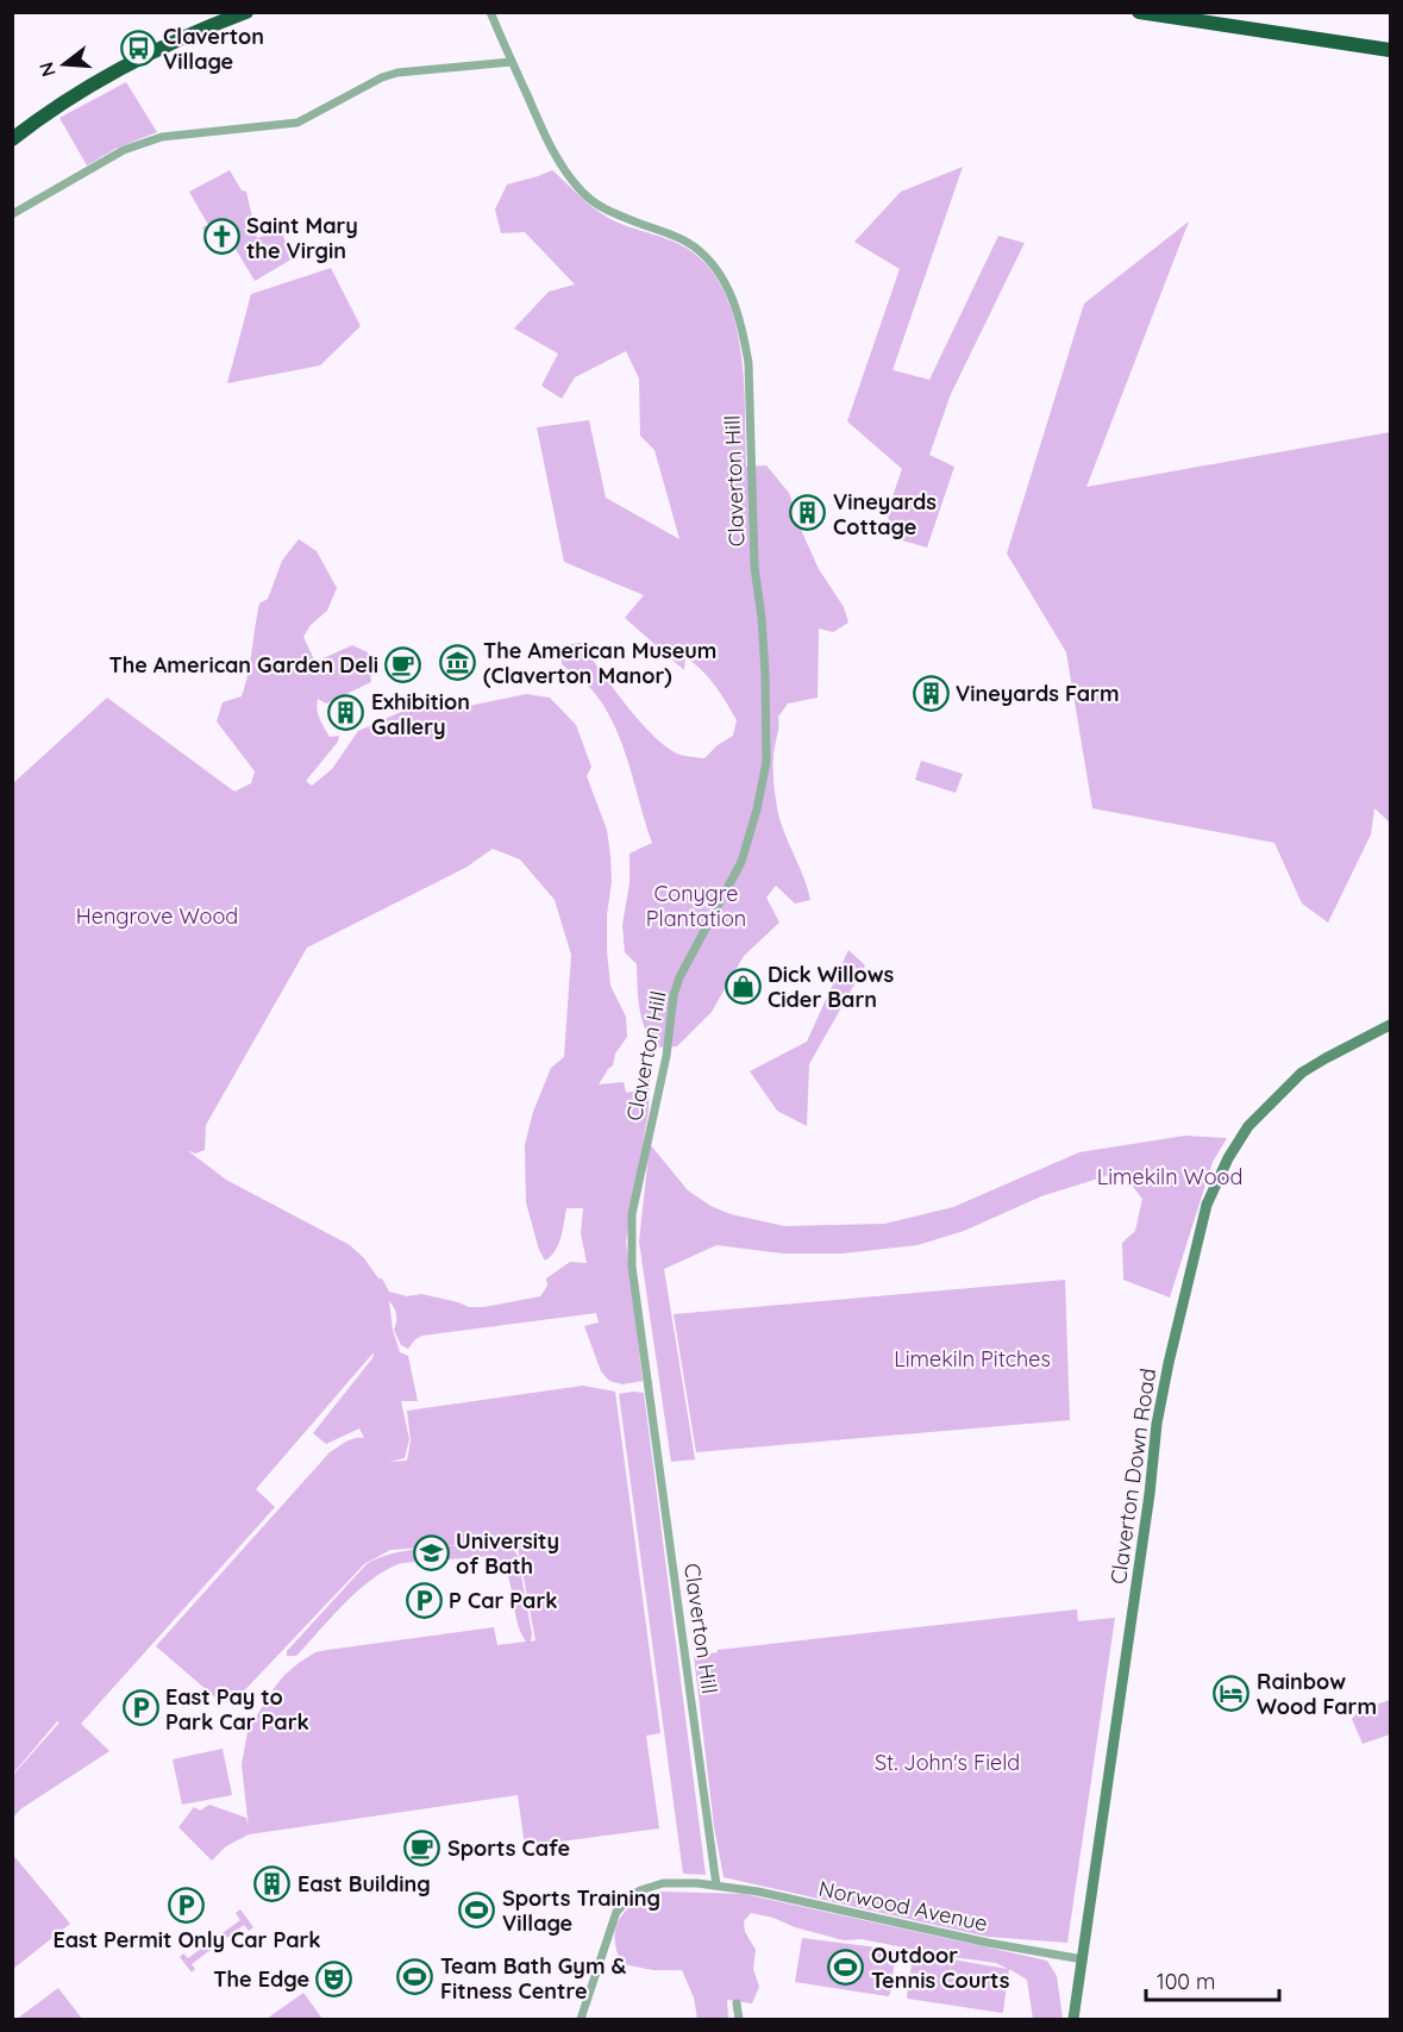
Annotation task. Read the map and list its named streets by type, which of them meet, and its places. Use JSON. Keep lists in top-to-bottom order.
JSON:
{
  "streets": {
    "street": ["Claverton Hill", "Claverton Down Road", "Norwood Avenue"]
  },
  "crossings": [
    ["Claverton Hill", "Norwood Avenue"],
    ["Claverton Down Road", "Norwood Avenue"]
  ],
  "parks": [
    "Conygre Plantation",
    "Hengrove Wood",
    "Limekiln Wood",
    "Limekiln Pitches",
    "St. John's Field"
  ],
  "places": {
    "bus stop": ["Claverton Village"],
    "church": ["Saint Mary the Virgin"],
    "building": [
      "Vineyards Cottage",
      "Vineyards Farm",
      "Exhibition Gallery",
      "East Building"
    ],
    "museum": ["The American Museum (Claverton Manor)"],
    "cafe": ["The American Garden Deli", "Sports Cafe"],
    "shop": ["Dick Willows Cider Barn"],
    "school or university": ["University of Bath"],
    "parking": ["P Car Park", "East Pay to Park Car Park", "East Permit Only Car Park"],
    "hotel": ["Rainbow Wood Farm"],
    "sports": ["Sports Training Village", "Outdoor Tennis Courts", "Team Bath Gym & Fitness Centre"],
    "theatre": ["The Edge"]
  },
  "scale_bar": "100 m",
  "north": "left"
}
